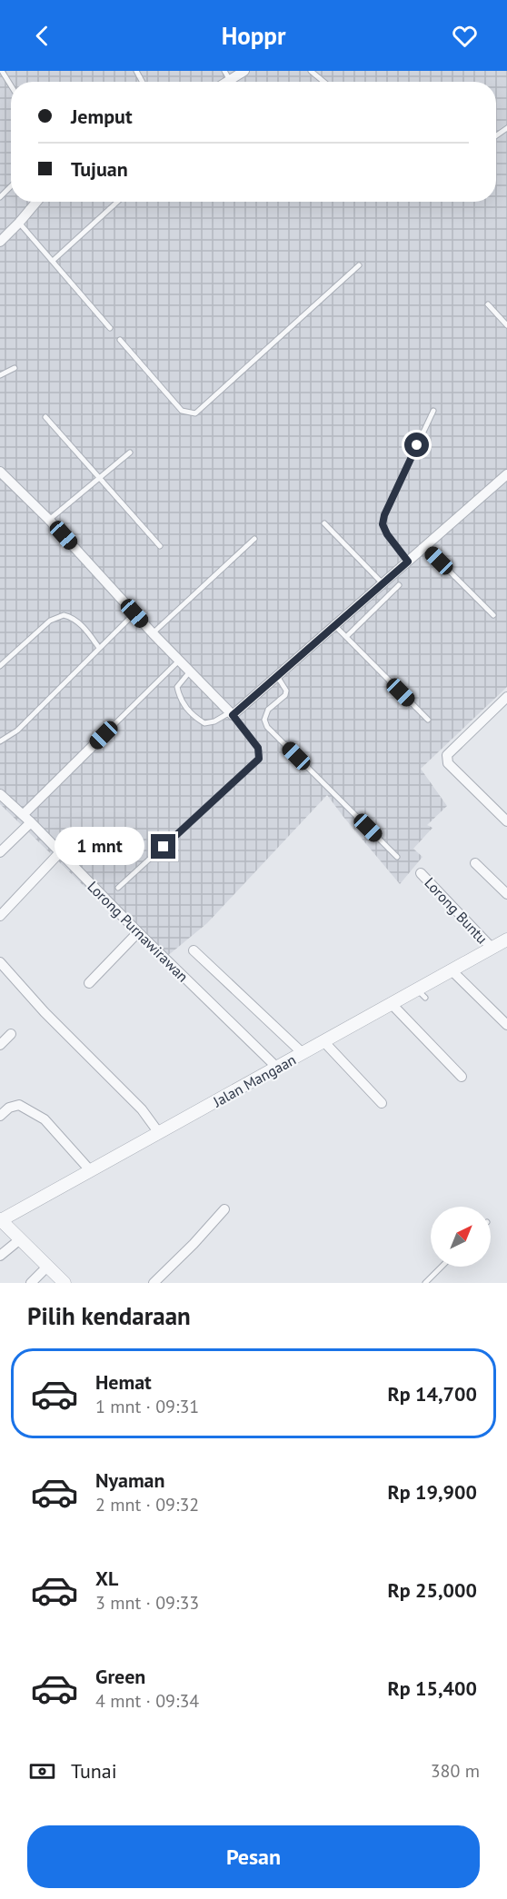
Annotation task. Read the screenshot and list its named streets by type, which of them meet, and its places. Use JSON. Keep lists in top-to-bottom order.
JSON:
{
  "streets": {
    "street": ["Lorong Buntu", "Lorong Purnawirawan", "Jalan Mangaan"]
  },
  "crossings": [
    ["Lorong Buntu", "Jalan Mangaan"],
    ["Lorong Purnawirawan", "Jalan Mangaan"]
  ],
  "north": "top right",
  "page": {
    "header": "Hoppr",
    "banner": ["Jemput", "Tujuan"],
    "bubble": "1 mnt",
    "heading": "Pilih kendaraan",
    "list": [
      {
        "name": "Hemat",
        "note": "1 mnt · 09:31",
        "value": "Rp 14,700"
      },
      {
        "name": "Nyaman",
        "note": "2 mnt · 09:32",
        "value": "Rp 19,900"
      },
      {
        "name": "XL",
        "note": "3 mnt · 09:33",
        "value": "Rp 25,000"
      },
      {
        "name": "Green",
        "note": "4 mnt · 09:34",
        "value": "Rp 15,400"
      }
    ],
    "pay": ["Tunai", "380 m"],
    "buttons": "Pesan"
  }
}
